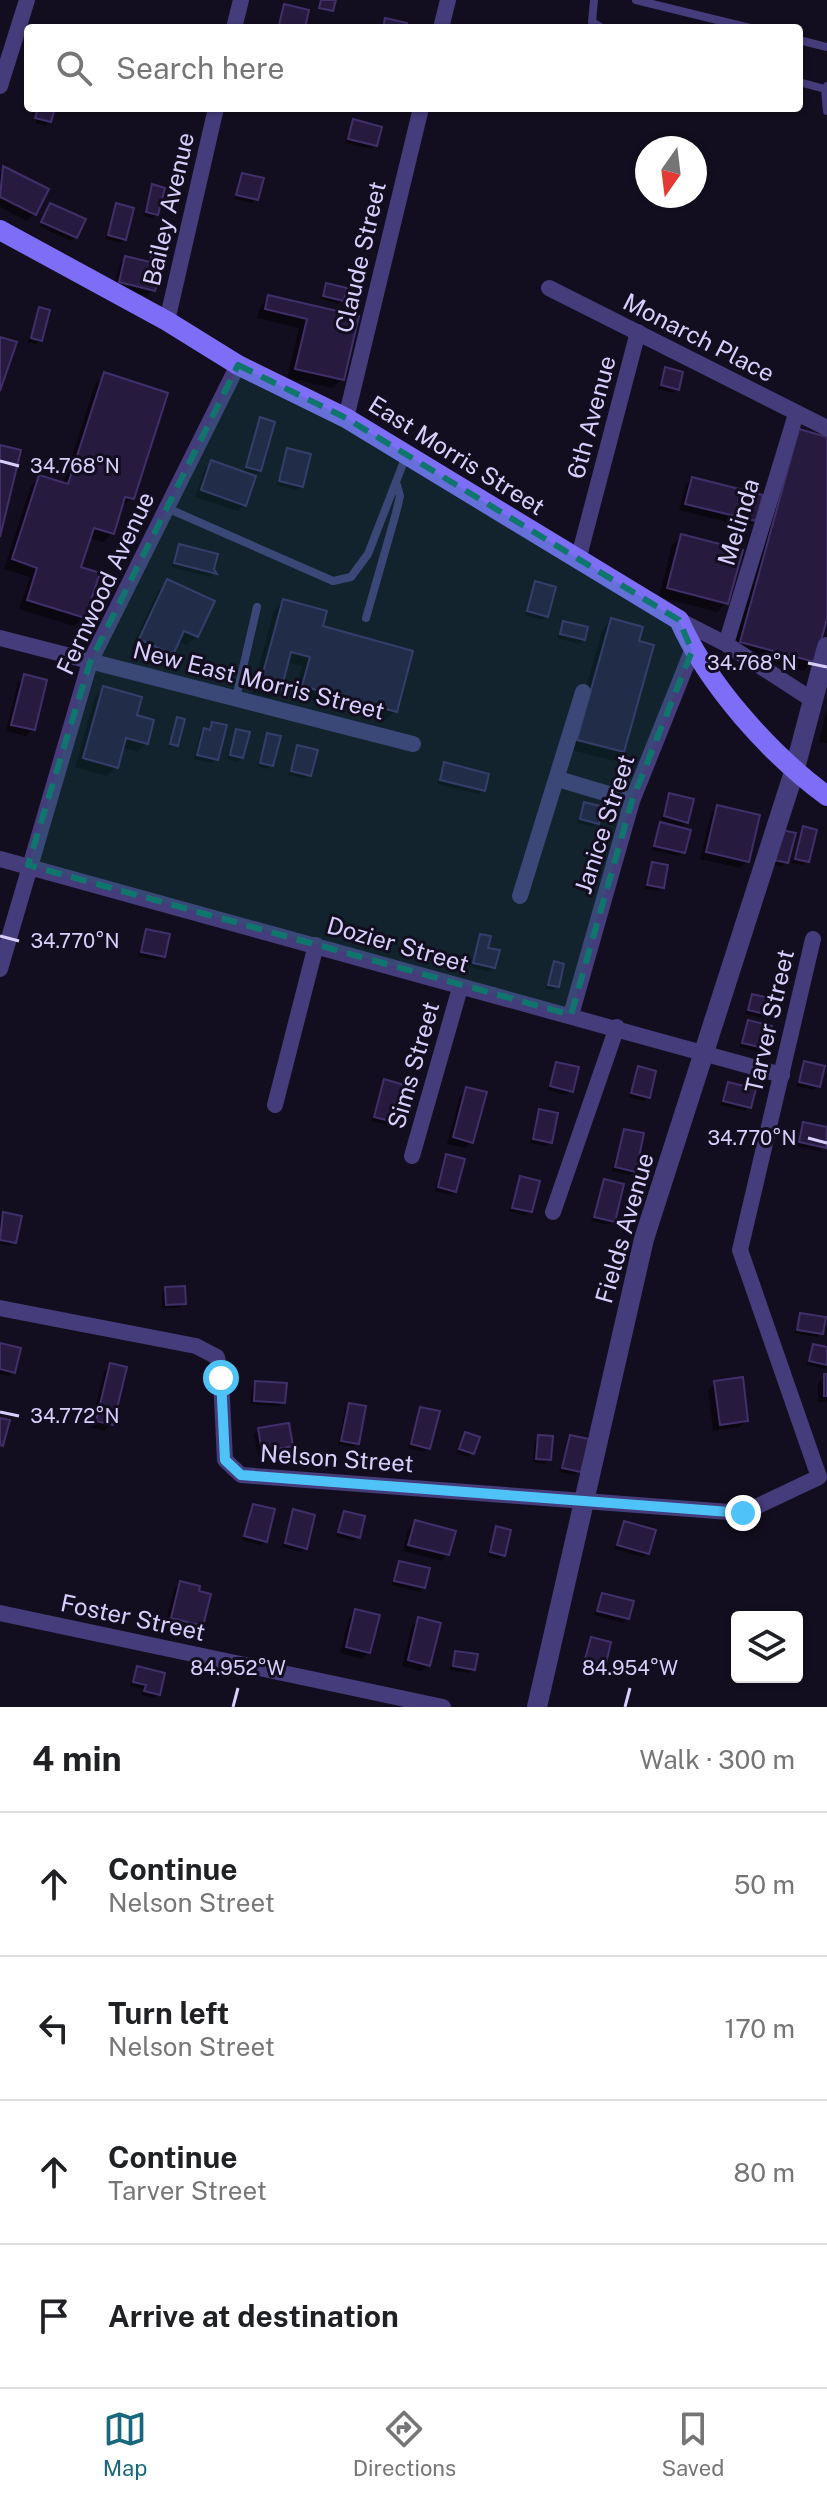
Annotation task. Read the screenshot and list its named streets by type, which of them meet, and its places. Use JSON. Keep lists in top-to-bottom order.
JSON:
{
  "streets": {
    "main road": ["East Morris Street"],
    "street": [
      "Bailey Avenue",
      "Claude Street",
      "Monarch Place",
      "6th Avenue",
      "Melinda",
      "Fernwood Avenue",
      "New East Morris Street",
      "Janice Street",
      "Dozier Street",
      "Tarver Street",
      "Sims Street",
      "Fields Avenue",
      "Nelson Street",
      "Foster Street"
    ]
  },
  "crossings": [
    ["Bailey Avenue", "East Morris Street"],
    ["Claude Street", "East Morris Street"],
    ["Monarch Place", "6th Avenue"],
    ["Monarch Place", "Melinda"],
    ["6th Avenue", "East Morris Street"],
    ["East Morris Street", "Fernwood Avenue"],
    ["Fernwood Avenue", "New East Morris Street"],
    ["Fernwood Avenue", "Dozier Street"],
    ["Janice Street", "Dozier Street"],
    ["Dozier Street", "Tarver Street"],
    ["Dozier Street", "Sims Street"],
    ["Dozier Street", "Fields Avenue"],
    ["Tarver Street", "Fields Avenue"],
    ["Tarver Street", "Nelson Street"],
    ["Fields Avenue", "Nelson Street"]
  ],
  "north": "bottom",
  "page": {
    "search": "Search here",
    "heading": ["4 min", "Walk · 300 m"],
    "list": [
      ["Continue", "Nelson Street", "50 m"],
      ["Turn left", "Nelson Street", "170 m"],
      ["Continue", "Tarver Street", "80 m"],
      "Arrive at destination"
    ],
    "nav": ["Map", "Directions", "Saved"]
  },
  "coordinates": [
    "34.768°N",
    "34.770°N",
    "34.772°N",
    "84.952°W",
    "84.954°W"
  ]
}
